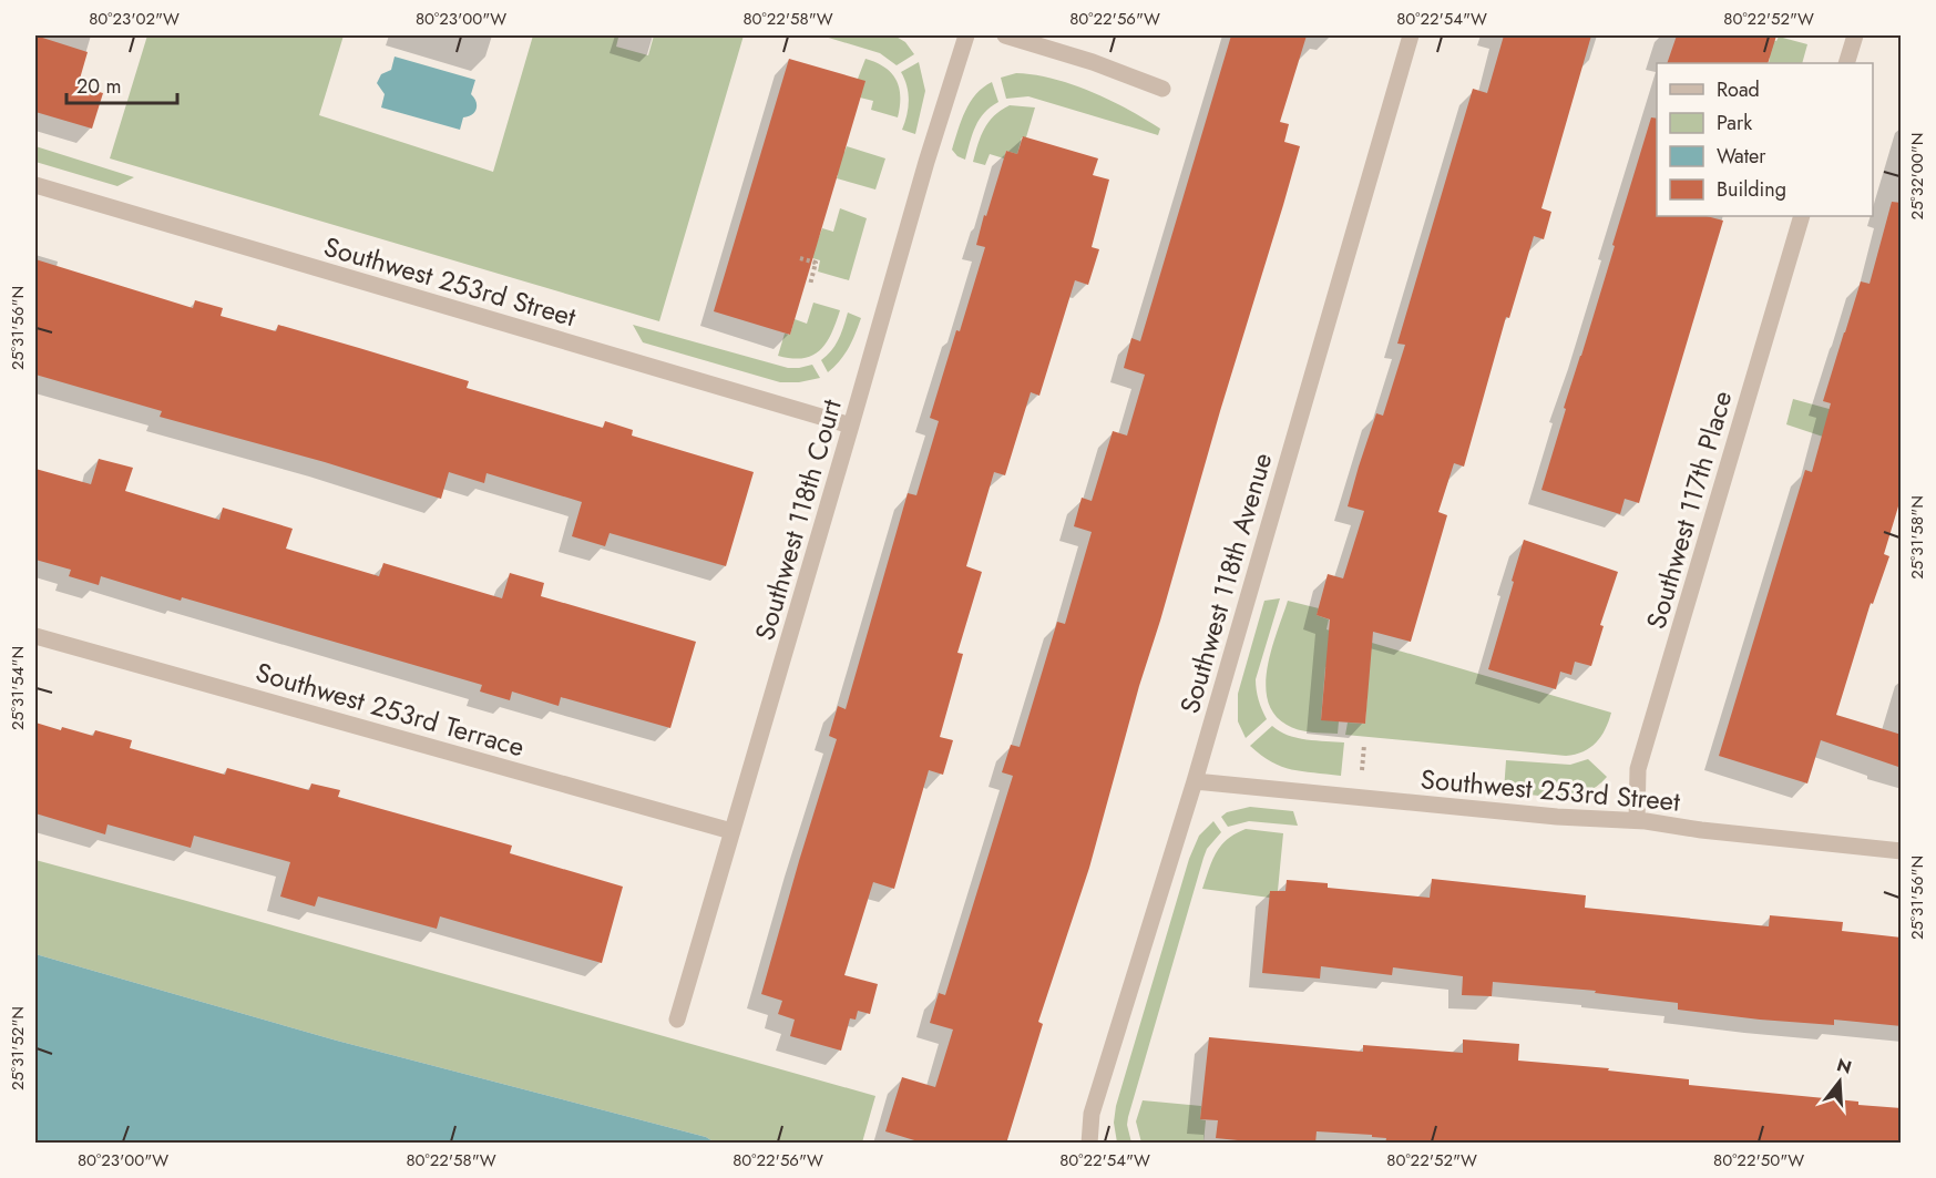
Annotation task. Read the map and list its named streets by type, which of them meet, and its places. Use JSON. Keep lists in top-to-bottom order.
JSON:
{
  "streets": {
    "street": [
      "Southwest 253rd Street",
      "Southwest 117th Place",
      "Southwest 118th Court",
      "Southwest 118th Avenue",
      "Southwest 253rd Terrace"
    ]
  },
  "crossings": [
    ["Southwest 253rd Street", "Southwest 117th Place"],
    ["Southwest 253rd Street", "Southwest 118th Court"],
    ["Southwest 253rd Street", "Southwest 118th Avenue"],
    ["Southwest 118th Court", "Southwest 253rd Terrace"]
  ],
  "legend": [
    "Road",
    "Park",
    "Water",
    "Building"
  ],
  "scale_bar": "20 m",
  "north": "top",
  "coordinates": [
    "80°23'02\"W",
    "80°23'00\"W",
    "80°22'58\"W",
    "80°22'56\"W",
    "80°22'54\"W",
    "80°22'52\"W",
    "25°32'00\"N",
    "25°31'56\"N",
    "25°31'58\"N",
    "25°31'54\"N",
    "25°31'52\"N",
    "80°22'50\"W"
  ]
}
